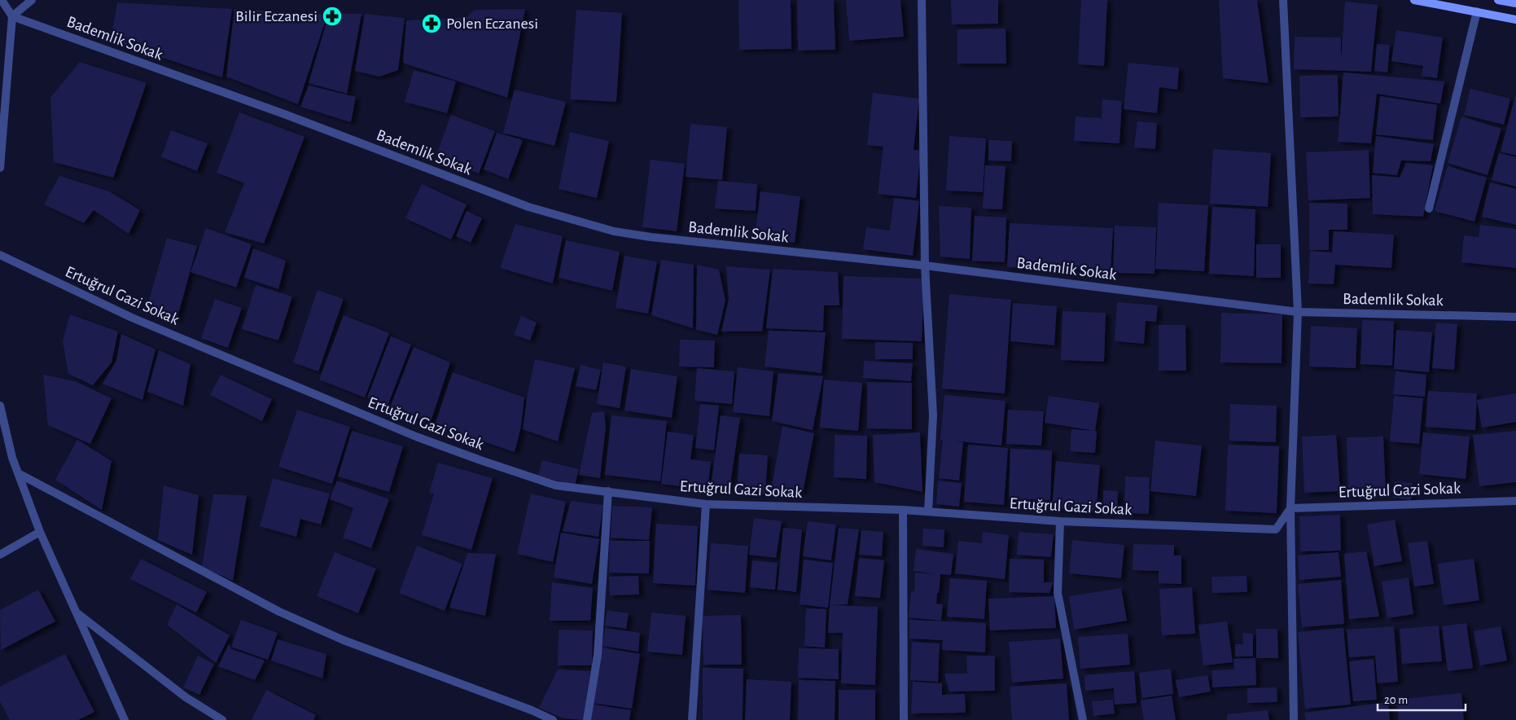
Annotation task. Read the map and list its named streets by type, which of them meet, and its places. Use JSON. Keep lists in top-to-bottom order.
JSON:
{
  "streets": {
    "street": ["Bademlik Sokak", "Ertuğrul Gazi Sokak"]
  },
  "places": {
    "pharmacy": ["Bilir Eczanesi", "Polen Eczanesi"]
  },
  "scale_bar": "20 m"
}
